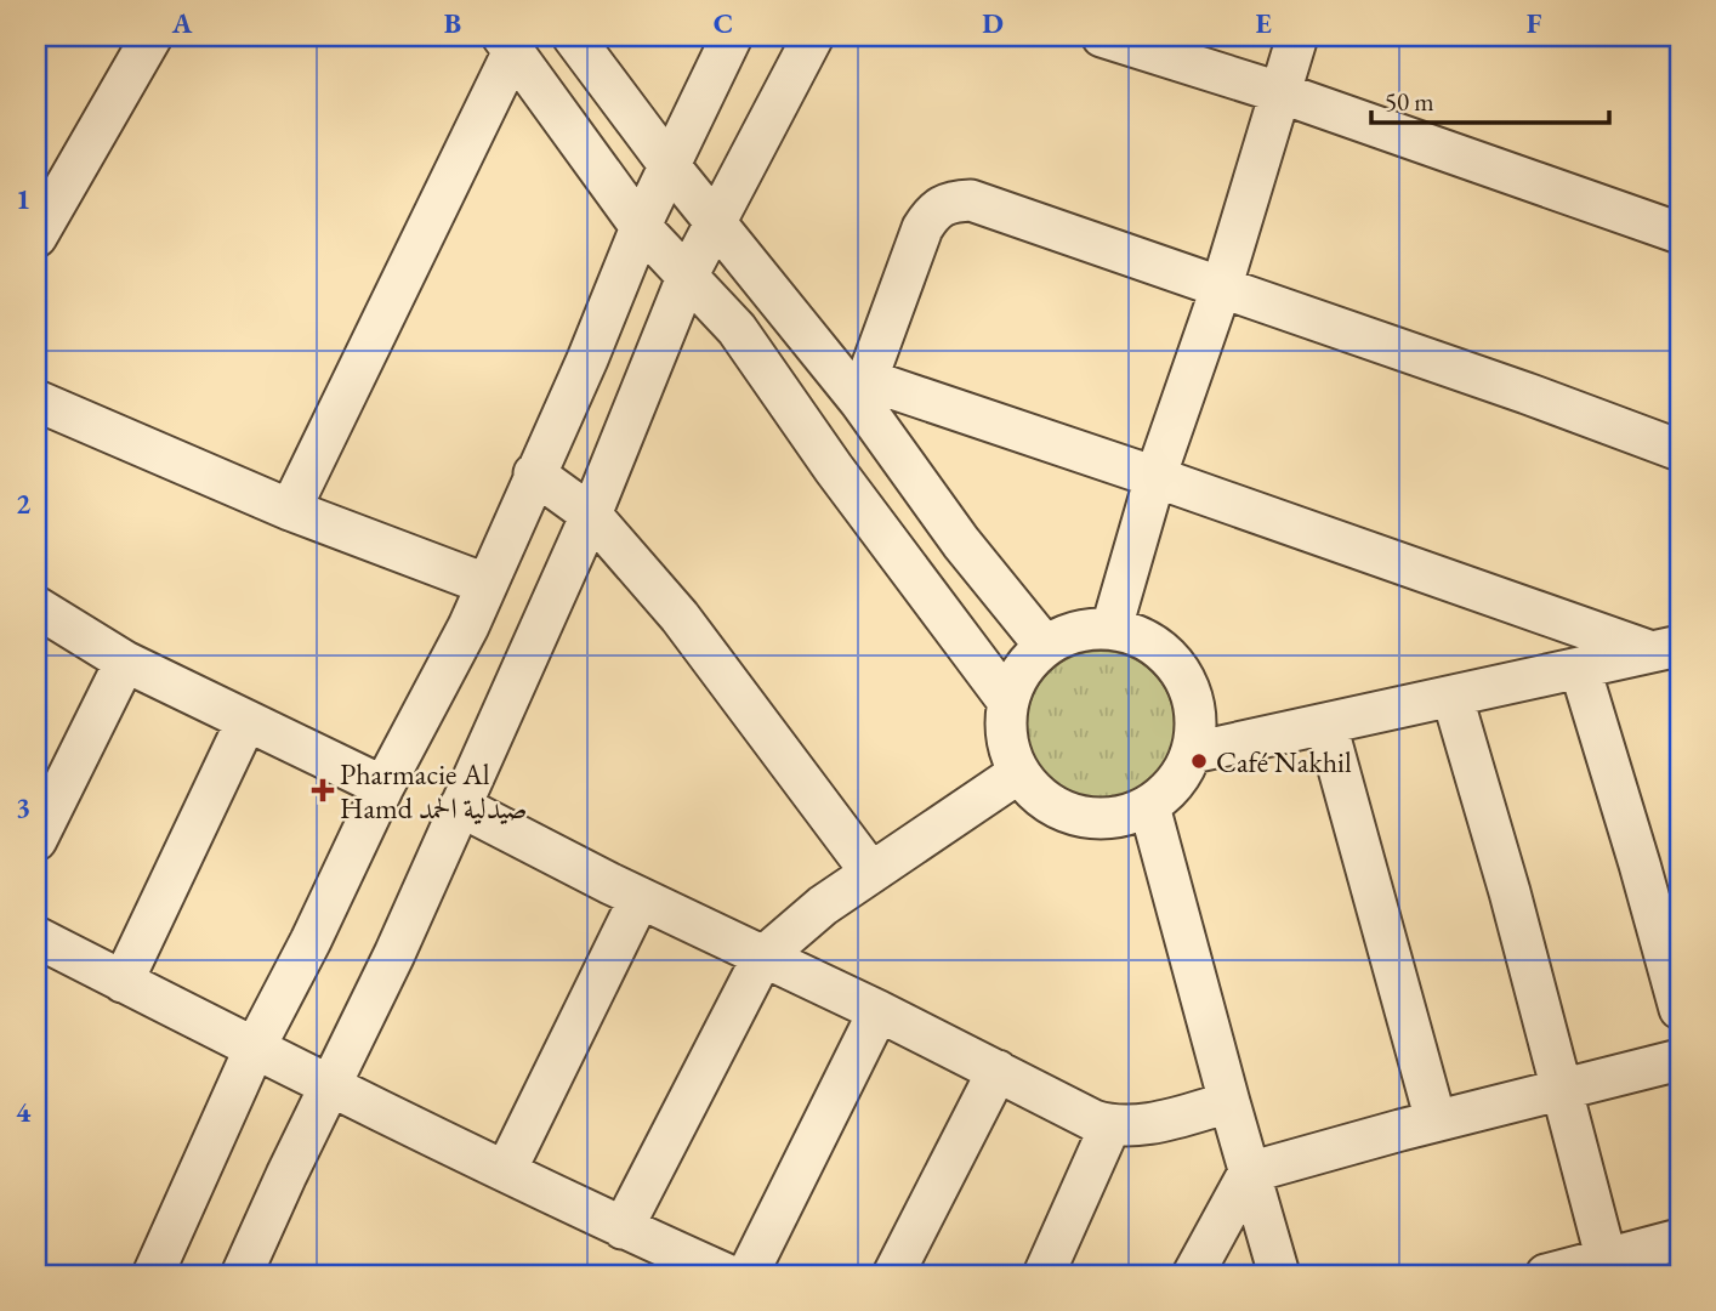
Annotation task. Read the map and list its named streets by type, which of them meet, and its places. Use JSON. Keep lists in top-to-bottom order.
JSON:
{
  "places": {
    "other": ["Café Nakhil"],
    "health": ["Pharmacie Al Hamd صيدلية الحمد"]
  },
  "scale_bar": "50 m",
  "grid": {
    "columns": [
      "A",
      "B",
      "C",
      "D",
      "E",
      "F"
    ],
    "rows": [
      "1",
      "2",
      "3",
      "4"
    ]
  }
}
